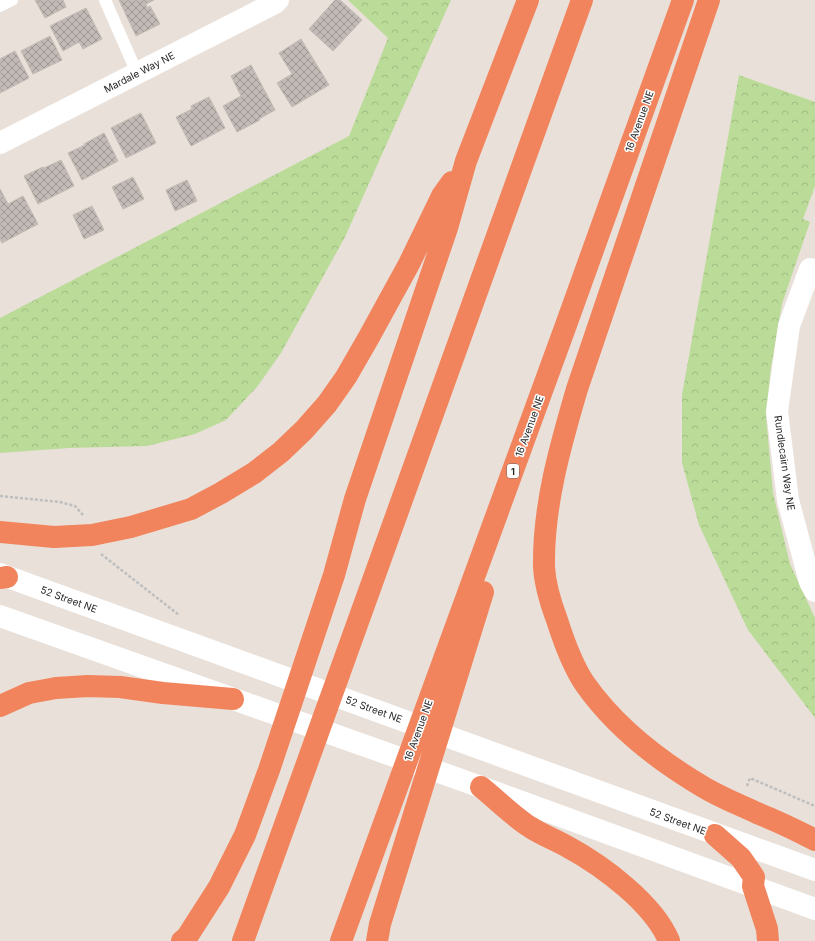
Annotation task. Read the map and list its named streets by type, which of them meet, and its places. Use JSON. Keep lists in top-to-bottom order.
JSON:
{
  "streets": {
    "highway": ["16 Avenue NE", "1"],
    "main road": ["Mardale Way NE", "Rundlecairn Way NE", "52 Street NE"]
  }
}
